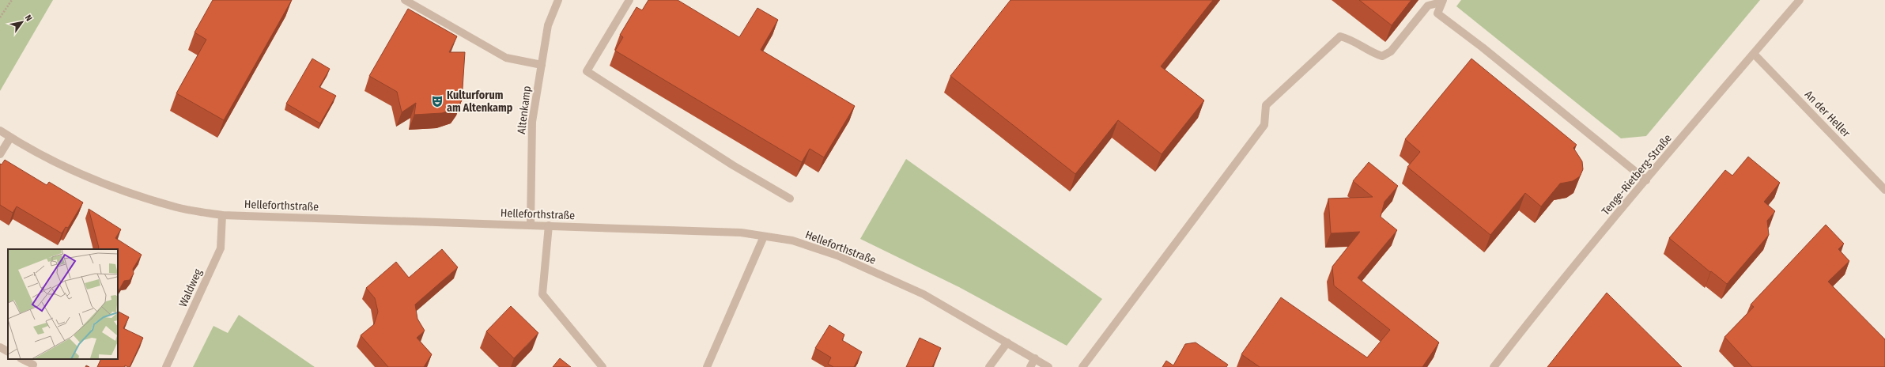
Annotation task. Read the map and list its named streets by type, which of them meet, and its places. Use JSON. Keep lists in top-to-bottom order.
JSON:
{
  "streets": {
    "street": [
      "Altenkamp",
      "An der Heller",
      "Tenge-Rietberg-Straße",
      "Helleforthstraße",
      "Waldweg"
    ]
  },
  "crossings": [
    ["Altenkamp", "Helleforthstraße"],
    ["An der Heller", "Tenge-Rietberg-Straße"],
    ["Helleforthstraße", "Waldweg"]
  ],
  "places": {
    "theatre": ["Kulturforum am Altenkamp"]
  },
  "north": "top right"
}
